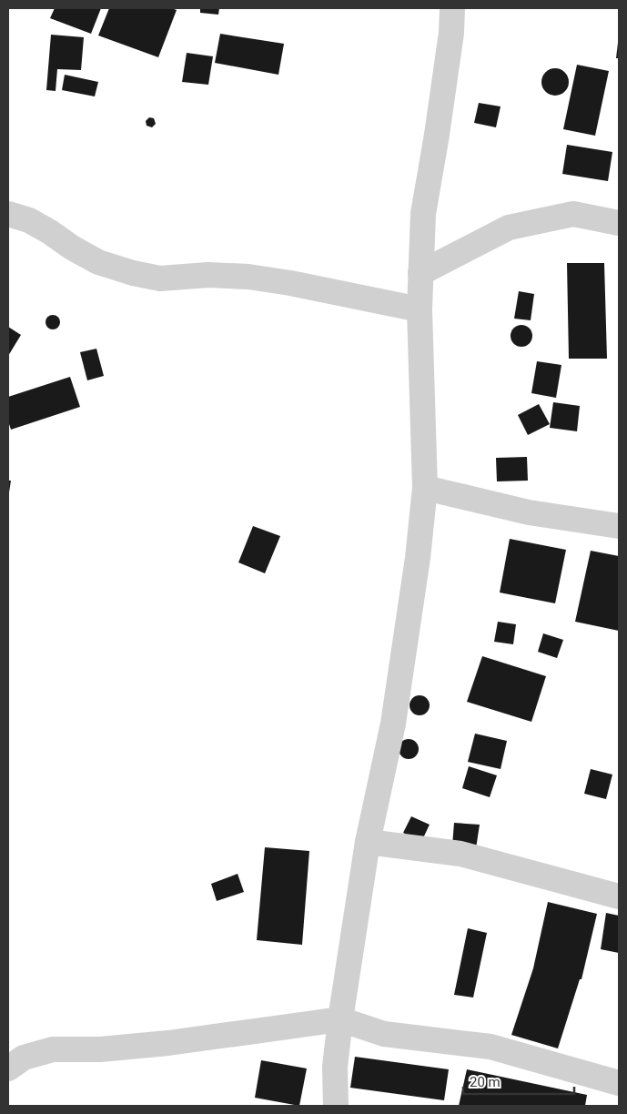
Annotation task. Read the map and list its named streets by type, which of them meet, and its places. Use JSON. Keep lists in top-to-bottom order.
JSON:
{
  "scale_bar": "20 m"
}
